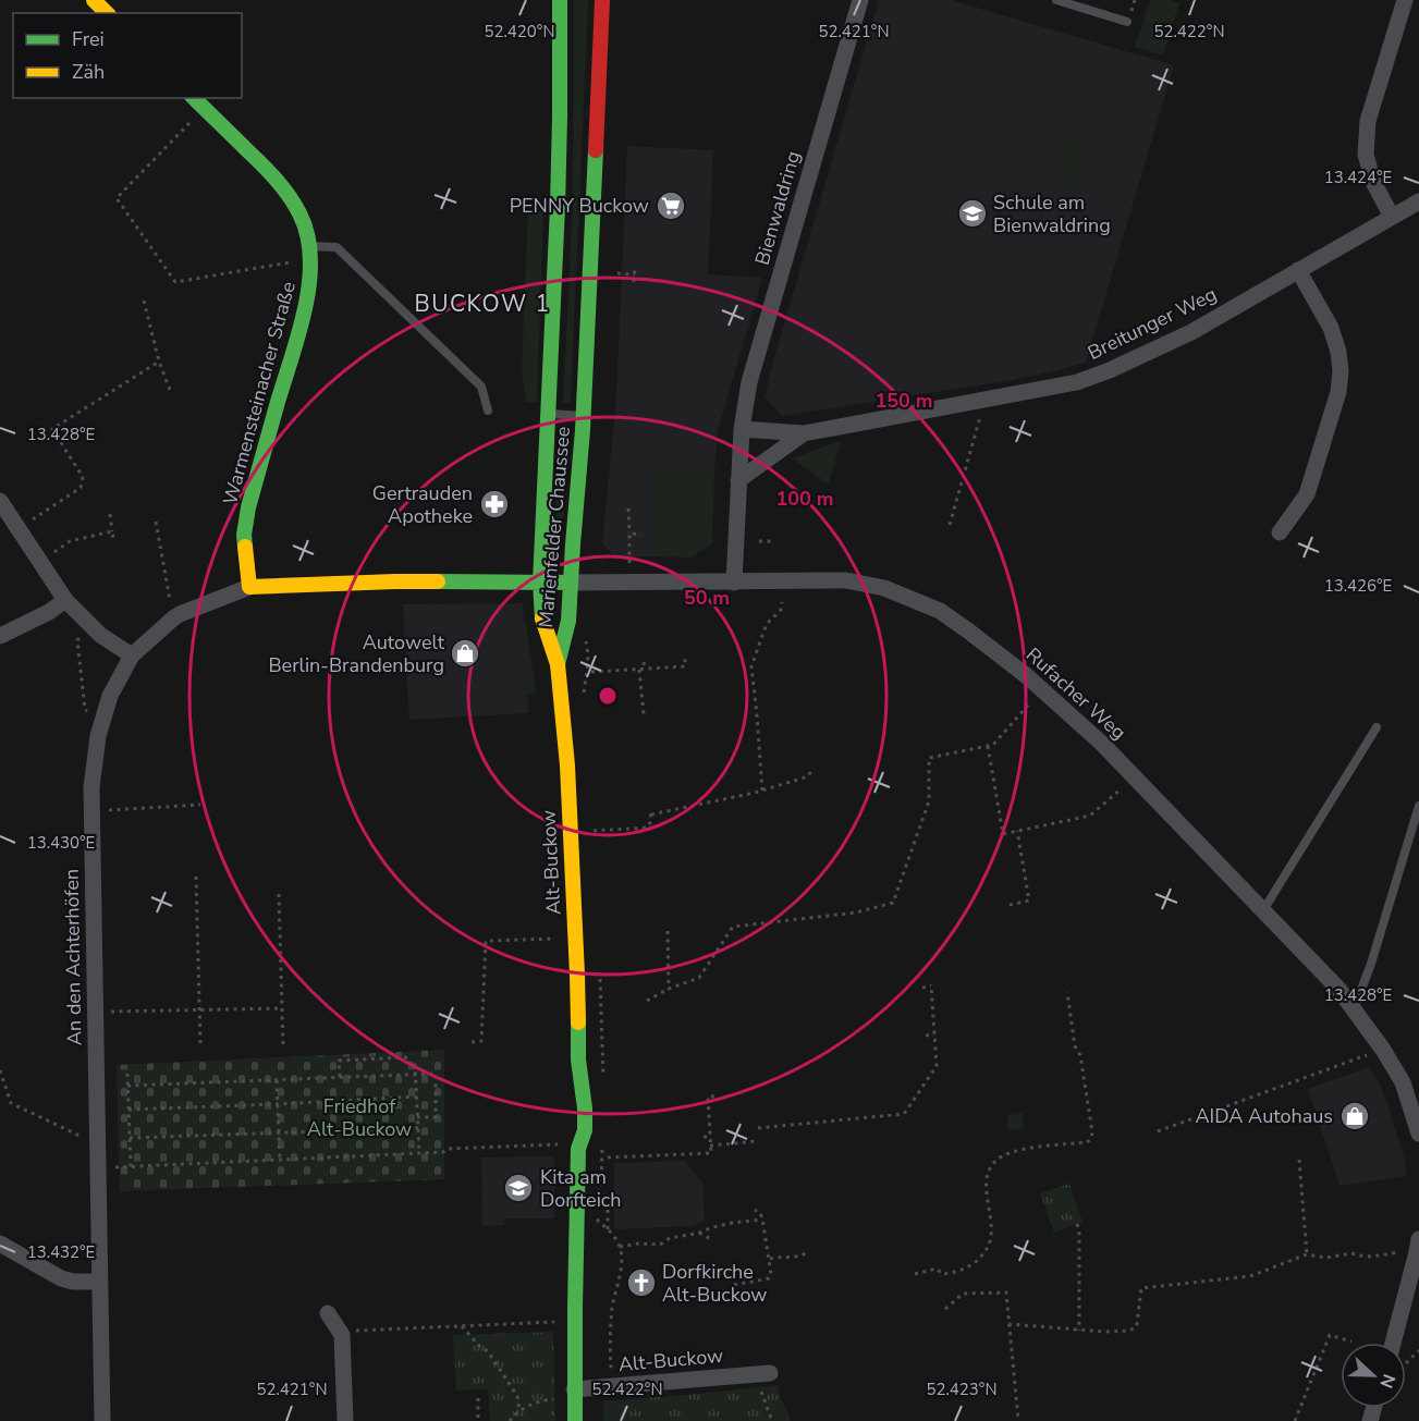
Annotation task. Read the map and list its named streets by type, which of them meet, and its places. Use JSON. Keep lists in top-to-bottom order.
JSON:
{
  "streets": {
    "main road": [
      "Warmensteinacher Straße",
      "Marienfelder Chaussee",
      "Rufacher Weg",
      "Alt-Buckow",
      "An den Achterhöfen"
    ],
    "street": ["Bienwaldring", "Breitunger Weg"]
  },
  "crossings": [
    ["Bienwaldring", "Breitunger Weg"],
    ["Warmensteinacher Straße", "An den Achterhöfen"],
    ["Marienfelder Chaussee", "Rufacher Weg"],
    ["Marienfelder Chaussee", "Alt-Buckow"],
    ["Marienfelder Chaussee", "An den Achterhöfen"],
    ["Rufacher Weg", "An den Achterhöfen"]
  ],
  "districts": ["BUCKOW 1"],
  "parks": ["Friedhof Alt-Buckow"],
  "places": {
    "supermarket": ["PENNY Buckow"],
    "school or university": ["Schule am Bienwaldring", "Kita am Dorfteich"],
    "pharmacy": ["Gertrauden Apotheke"],
    "shop": ["Autowelt Berlin-Brandenburg", "AIDA Autohaus"],
    "church": ["Dorfkirche Alt-Buckow"]
  },
  "legend": ["Frei", "Zäh"],
  "north": "right",
  "coordinates": [
    "52.420°N",
    "52.421°N",
    "52.422°N",
    "13.424°E",
    "13.428°E",
    "13.426°E",
    "13.430°E",
    "13.432°E",
    "52.423°N"
  ],
  "rings": ["150 m", "100 m", "50 m"]
}
